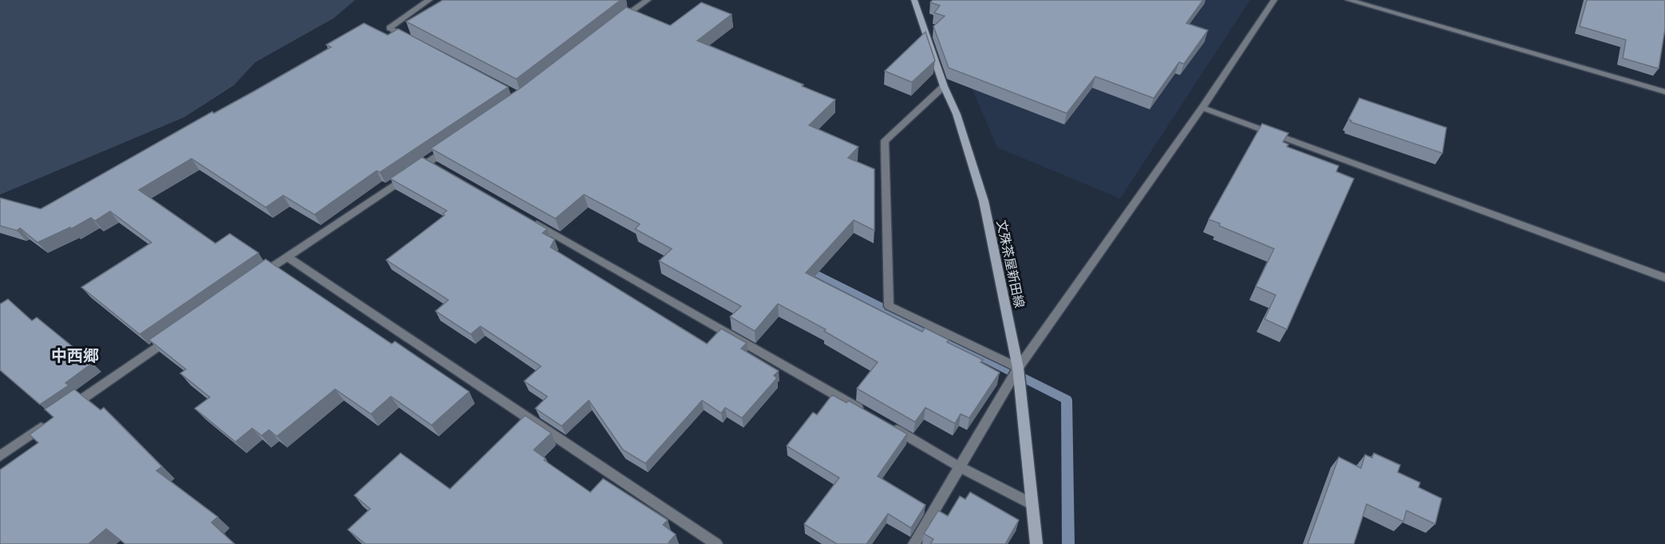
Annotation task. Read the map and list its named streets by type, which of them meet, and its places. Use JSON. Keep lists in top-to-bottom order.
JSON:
{
  "streets": {
    "main road": ["文殊茶屋新田線"]
  },
  "districts": ["中西郷"]
}
